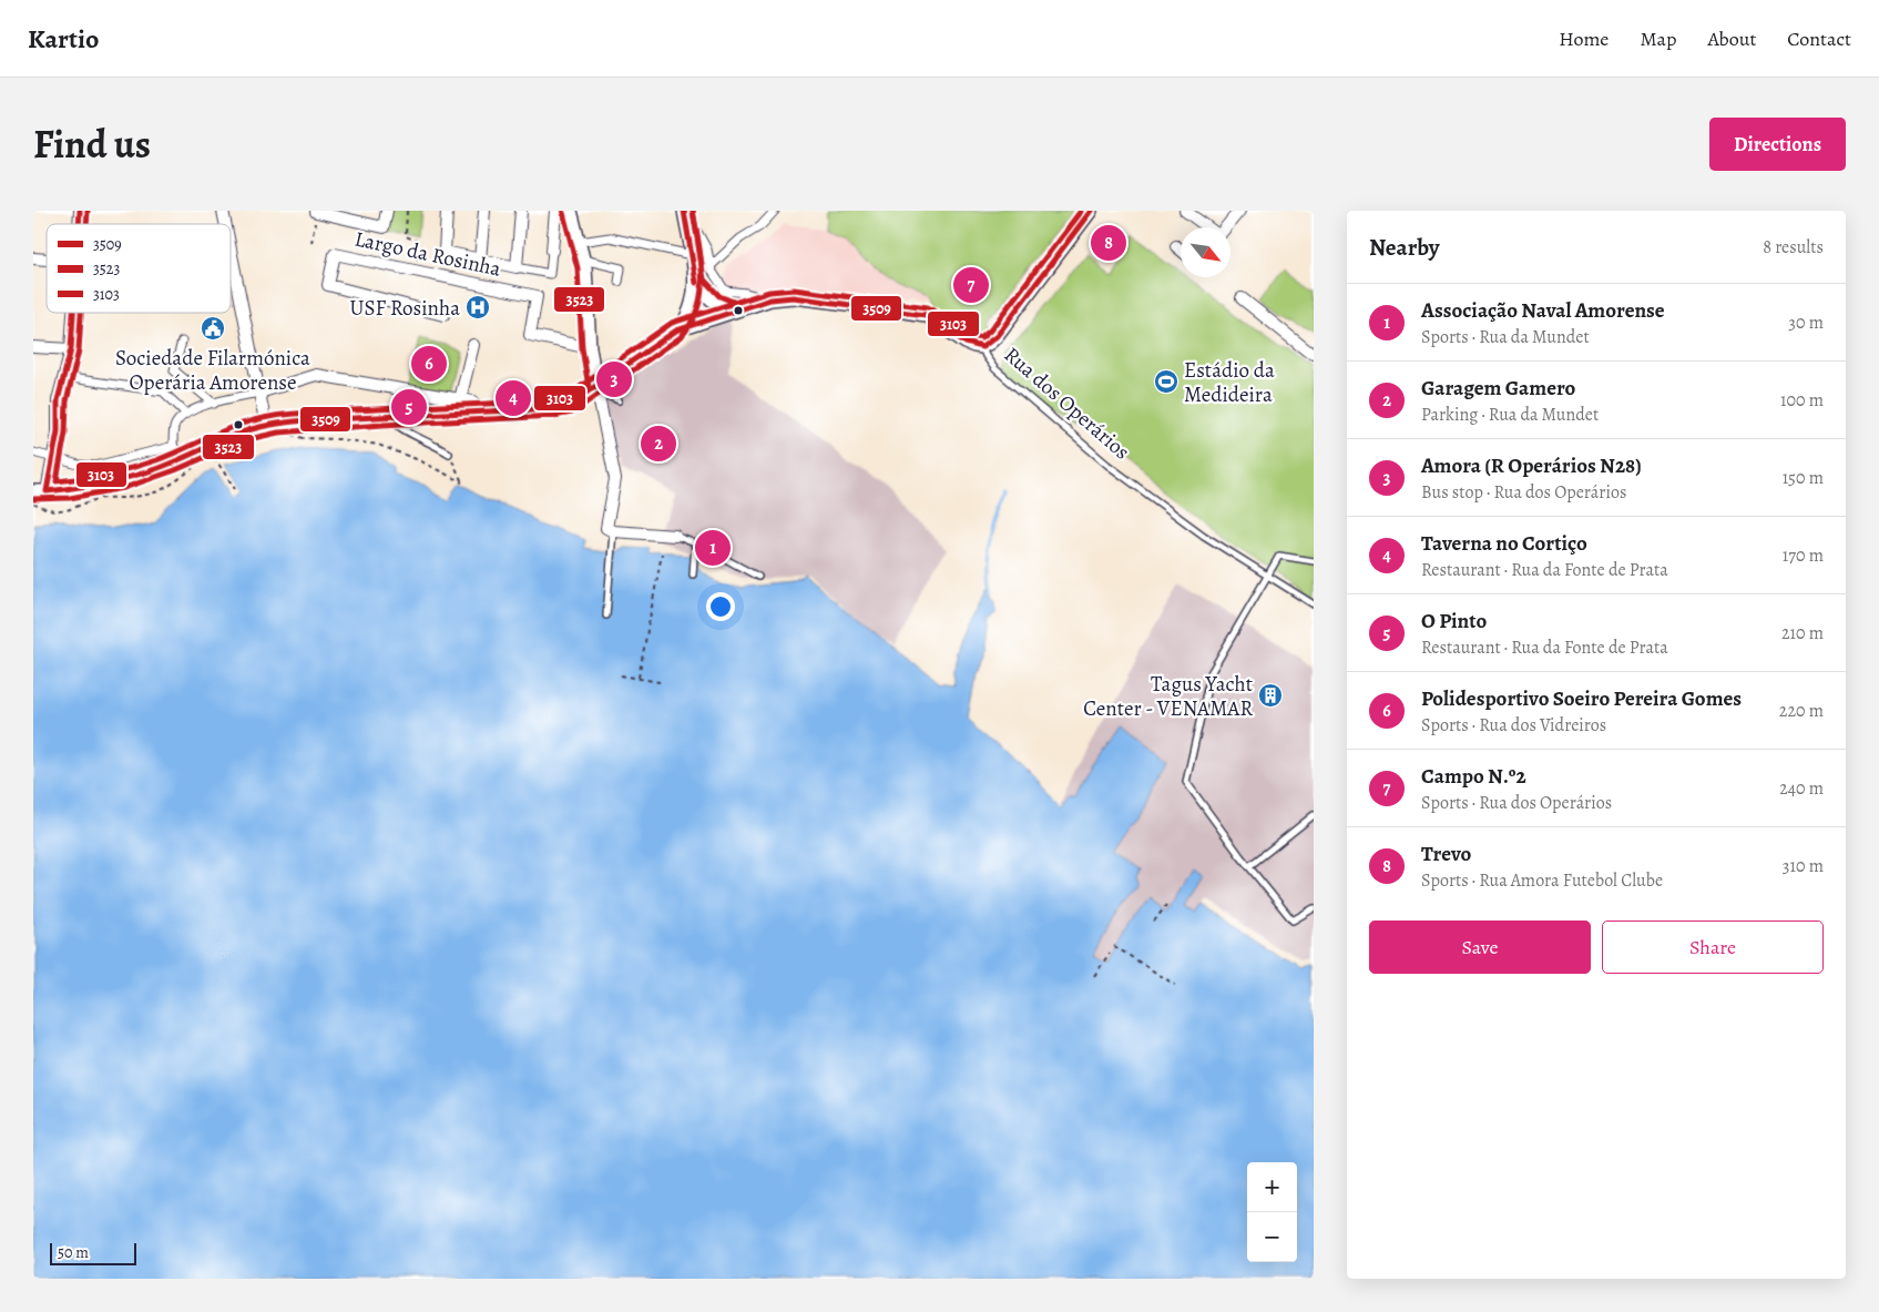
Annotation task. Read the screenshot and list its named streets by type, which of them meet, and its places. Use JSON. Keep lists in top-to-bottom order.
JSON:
{
  "streets": {
    "street": ["Largo da Rosinha", "Rua dos Operários"]
  },
  "places": {
    "hospital": ["USF Rosinha"],
    "public building": ["Sociedade Filarmónica Operária Amorense"],
    "sports": ["Estádio da Medideira"],
    "building": ["Tagus Yacht Center - VENAMAR"]
  },
  "lines": ["transit line 3509", "transit line 3523", "transit line 3103"],
  "legend": ["3509", "3523", "3103"],
  "scale_bar": "50 m",
  "north": "bottom right",
  "page": {
    "header": "Kartio",
    "nav": [
      "Home",
      "Map",
      "About",
      "Contact"
    ],
    "title": "Find us",
    "buttons": [
      "Directions",
      ["Save", "Share"]
    ],
    "heading": ["Nearby", "8 results"],
    "pins": [
      "8",
      "7",
      "6",
      "3",
      "4",
      "5",
      "2",
      "1"
    ],
    "list": [
      {
        "mark": "1",
        "name": "Associação Naval Amorense",
        "note": "Sports · Rua da Mundet",
        "value": "30 m"
      },
      {
        "mark": "2",
        "name": "Garagem Gamero",
        "note": "Parking · Rua da Mundet",
        "value": "100 m"
      },
      {
        "mark": "3",
        "name": "Amora (R Operários N28)",
        "note": "Bus stop · Rua dos Operários",
        "value": "150 m"
      },
      {
        "mark": "4",
        "name": "Taverna no Cortiço",
        "note": "Restaurant · Rua da Fonte de Prata",
        "value": "170 m"
      },
      {
        "mark": "5",
        "name": "O Pinto",
        "note": "Restaurant · Rua da Fonte de Prata",
        "value": "210 m"
      },
      {
        "mark": "6",
        "name": "Polidesportivo Soeiro Pereira Gomes",
        "note": "Sports · Rua dos Vidreiros",
        "value": "220 m"
      },
      {
        "mark": "7",
        "name": "Campo N.º2",
        "note": "Sports · Rua dos Operários",
        "value": "240 m"
      },
      {
        "mark": "8",
        "name": "Trevo",
        "note": "Sports · Rua Amora Futebol Clube",
        "value": "310 m"
      }
    ],
    "map_buttons": ["+", "−"],
    "scale": "50 m"
  }
}
